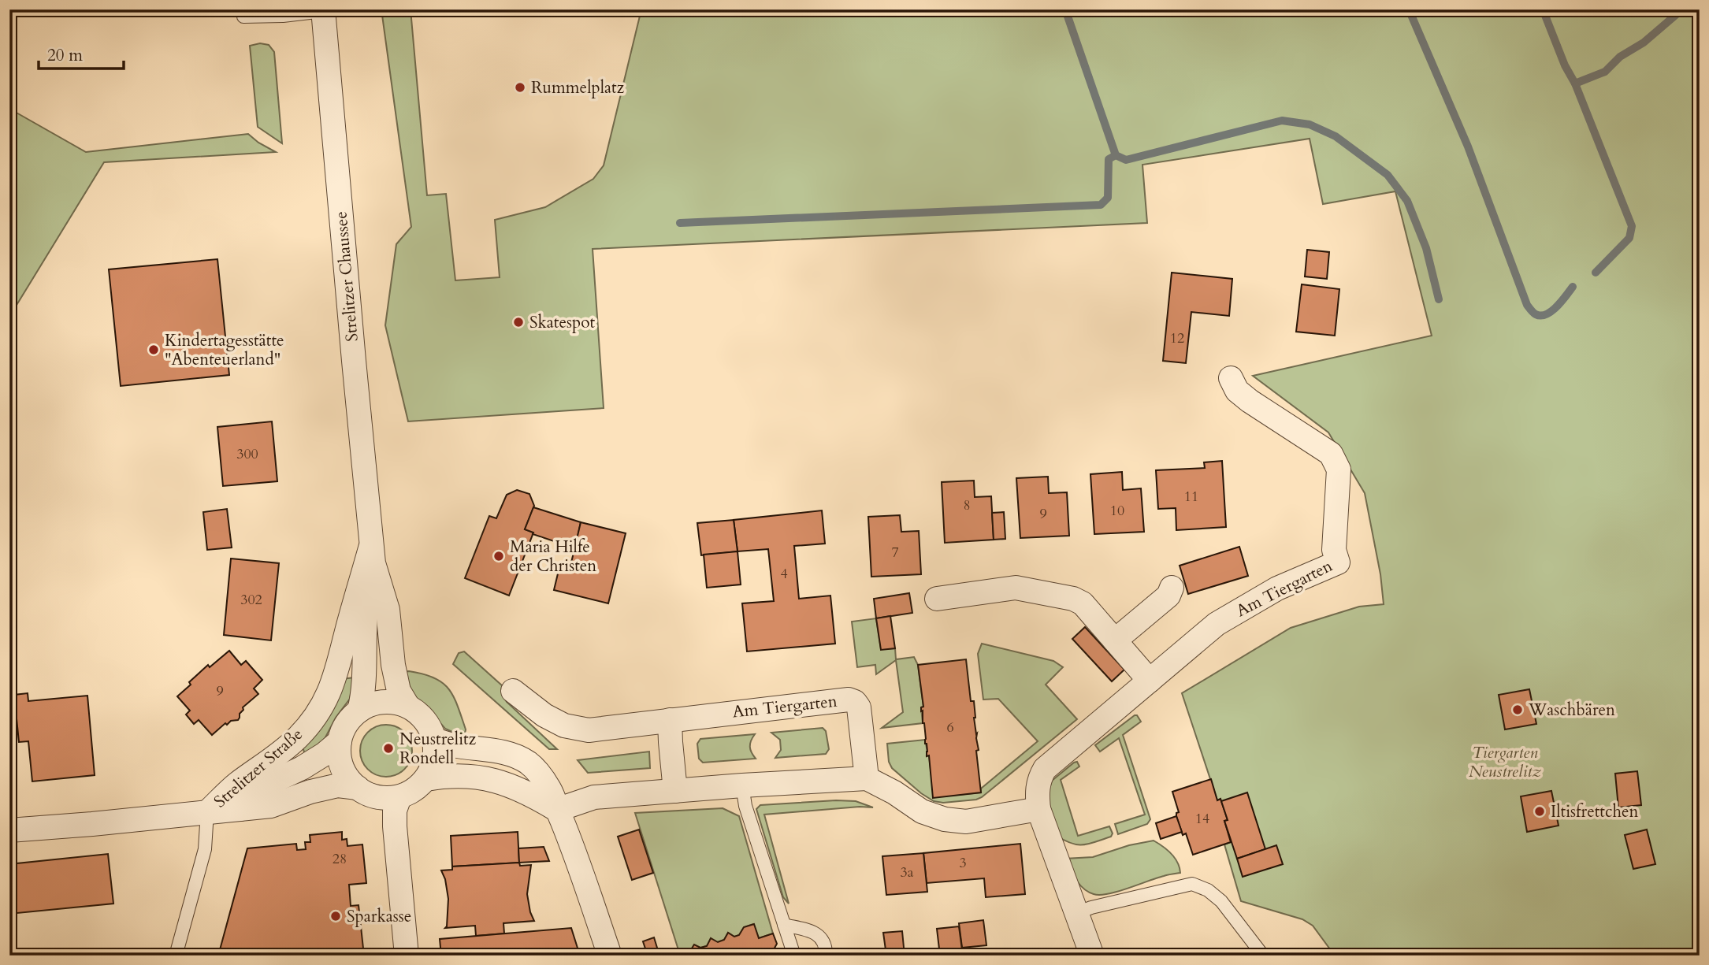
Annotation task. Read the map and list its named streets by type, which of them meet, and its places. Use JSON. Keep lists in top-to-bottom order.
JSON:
{
  "streets": {
    "street": ["Strelitzer Chaussee", "Am Tiergarten", "Strelitzer Straße"]
  },
  "crossings": [
    ["Strelitzer Chaussee", "Strelitzer Straße"]
  ],
  "parks": ["Tiergarten Neustrelitz"],
  "places": [
    "Rummelplatz",
    "Skatespot",
    "Kindertagesstätte \"Abenteuerland\"",
    "Maria Hilfe der Christen",
    "Waschbären",
    "Neustrelitz Rondell",
    "Iltisfrettchen",
    "Sparkasse"
  ],
  "house_numbers": [
    "12",
    "300",
    "11",
    "8",
    "10",
    "9",
    "7",
    "4",
    "302",
    "9",
    "6",
    "14",
    "28",
    "3",
    "3a"
  ],
  "scale_bar": "20 m"
}
